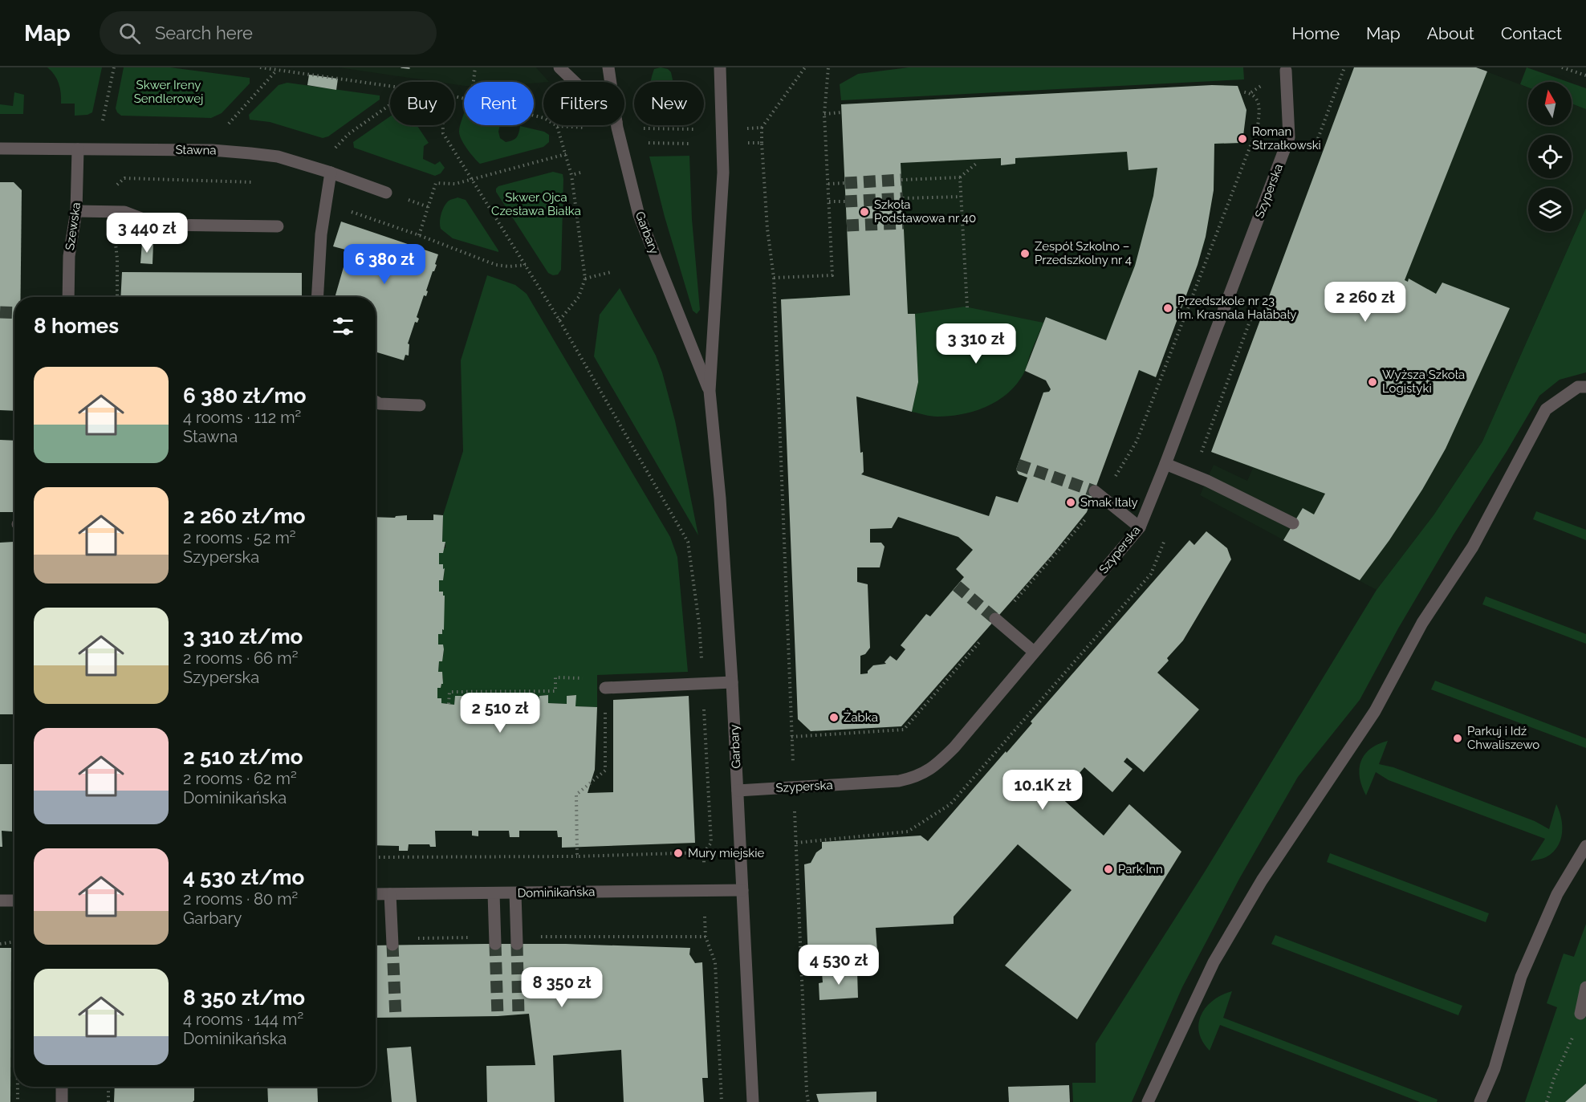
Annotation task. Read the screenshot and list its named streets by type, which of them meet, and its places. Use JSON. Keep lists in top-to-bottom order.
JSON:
{
  "streets": {
    "street": [
      "Stawna",
      "Szyperska",
      "Szewska",
      "Garbary",
      "Dominikańska"
    ]
  },
  "crossings": [
    ["Stawna", "Szewska"],
    ["Szyperska", "Garbary"],
    ["Garbary", "Dominikańska"]
  ],
  "parks": ["Skwer Ireny Sendlerowej", "Skwer Ojca Czesława Białka"],
  "places": [
    "Roman Strzałkowski",
    "Szkoła Podstawowa nr 40",
    "Zespół Szkolno – Przedszkolny nr 4",
    "Przedszkole nr 23 im. Krasnala Hałabały",
    "Wyższa Szkoła Logistyki",
    "Smak Italy",
    "Żabka",
    "Parkuj i Idź Chwaliszewo",
    "Mury miejskie",
    "Park Inn"
  ],
  "north": "top",
  "page": {
    "header": "Map",
    "search": "Search here",
    "nav": [
      "Home",
      "Map",
      "About",
      "Contact"
    ],
    "chip": [
      "Buy",
      "Rent",
      "Filters",
      "New"
    ],
    "price": [
      "3 440 zł",
      "6 380 zł",
      "2 260 zł",
      "3 310 zł",
      "2 510 zł",
      "10.1K zł",
      "4 530 zł",
      "8 350 zł"
    ],
    "heading": "8 homes",
    "list": [
      {
        "name": "6 380 zł/mo",
        "note": "4 rooms · 112 m² · Stawna"
      },
      {
        "name": "2 260 zł/mo",
        "note": "2 rooms · 52 m² · Szyperska"
      },
      {
        "name": "3 310 zł/mo",
        "note": "2 rooms · 66 m² · Szyperska"
      },
      {
        "name": "2 510 zł/mo",
        "note": "2 rooms · 62 m² · Dominikańska"
      },
      {
        "name": "4 530 zł/mo",
        "note": "2 rooms · 80 m² · Garbary"
      },
      {
        "name": "8 350 zł/mo",
        "note": "4 rooms · 144 m² · Dominikańska"
      }
    ]
  }
}
